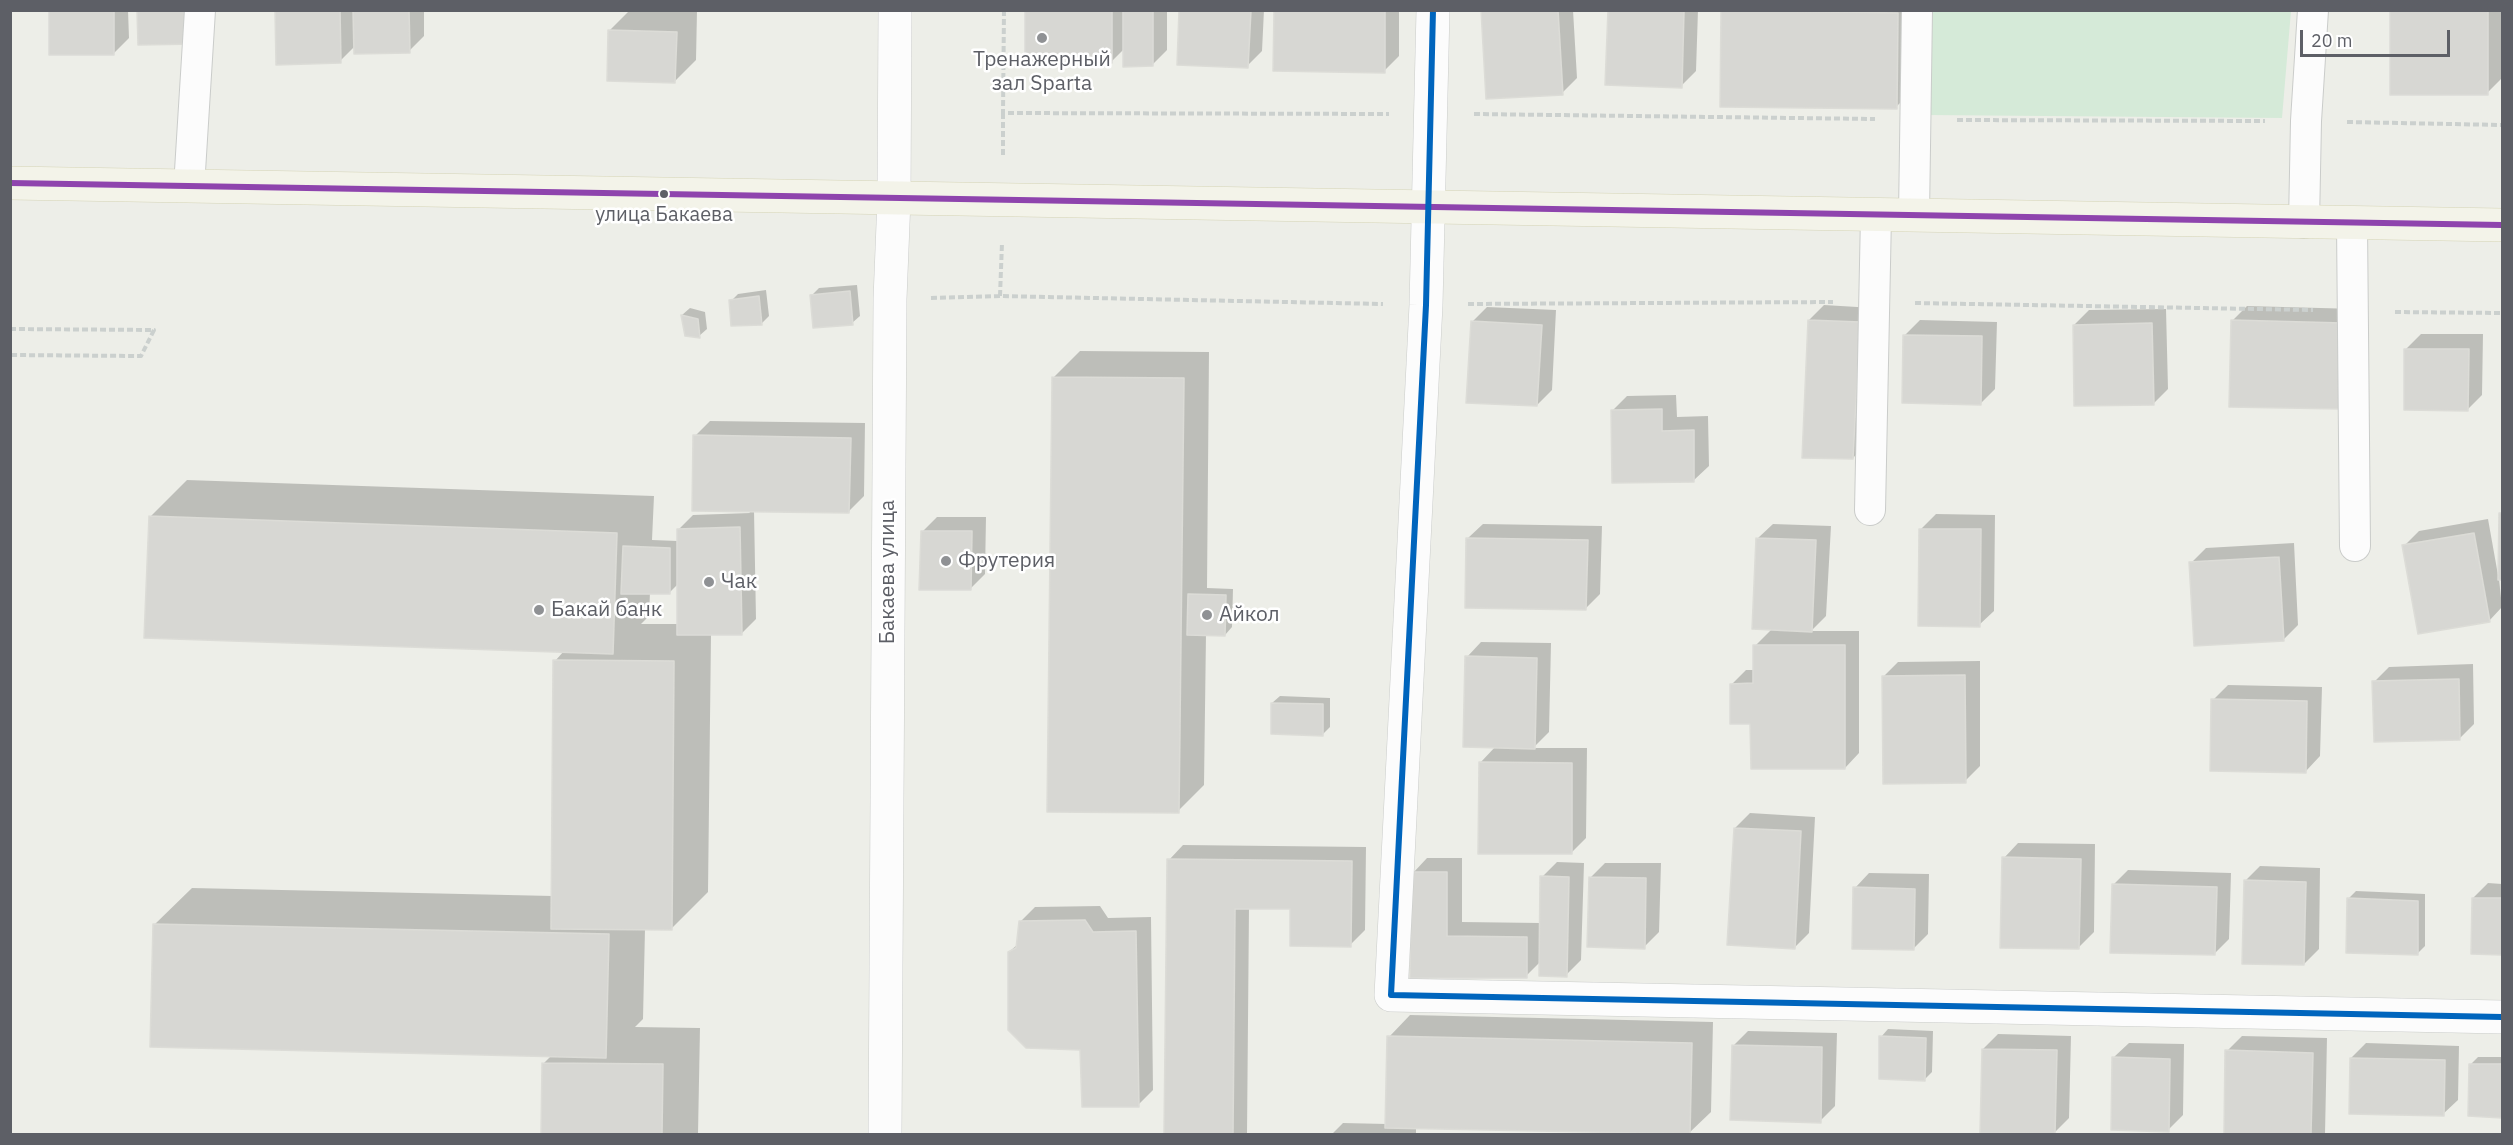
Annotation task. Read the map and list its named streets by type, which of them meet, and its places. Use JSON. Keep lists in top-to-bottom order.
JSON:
{
  "streets": {
    "street": ["Бакаева улица"]
  },
  "places": [
    "Тренажерный зал Sparta",
    "улица Бакаева",
    "Фрутерия",
    "Чак",
    "Бакай банк",
    "Айкол"
  ],
  "scale_bar": "20 m"
}
